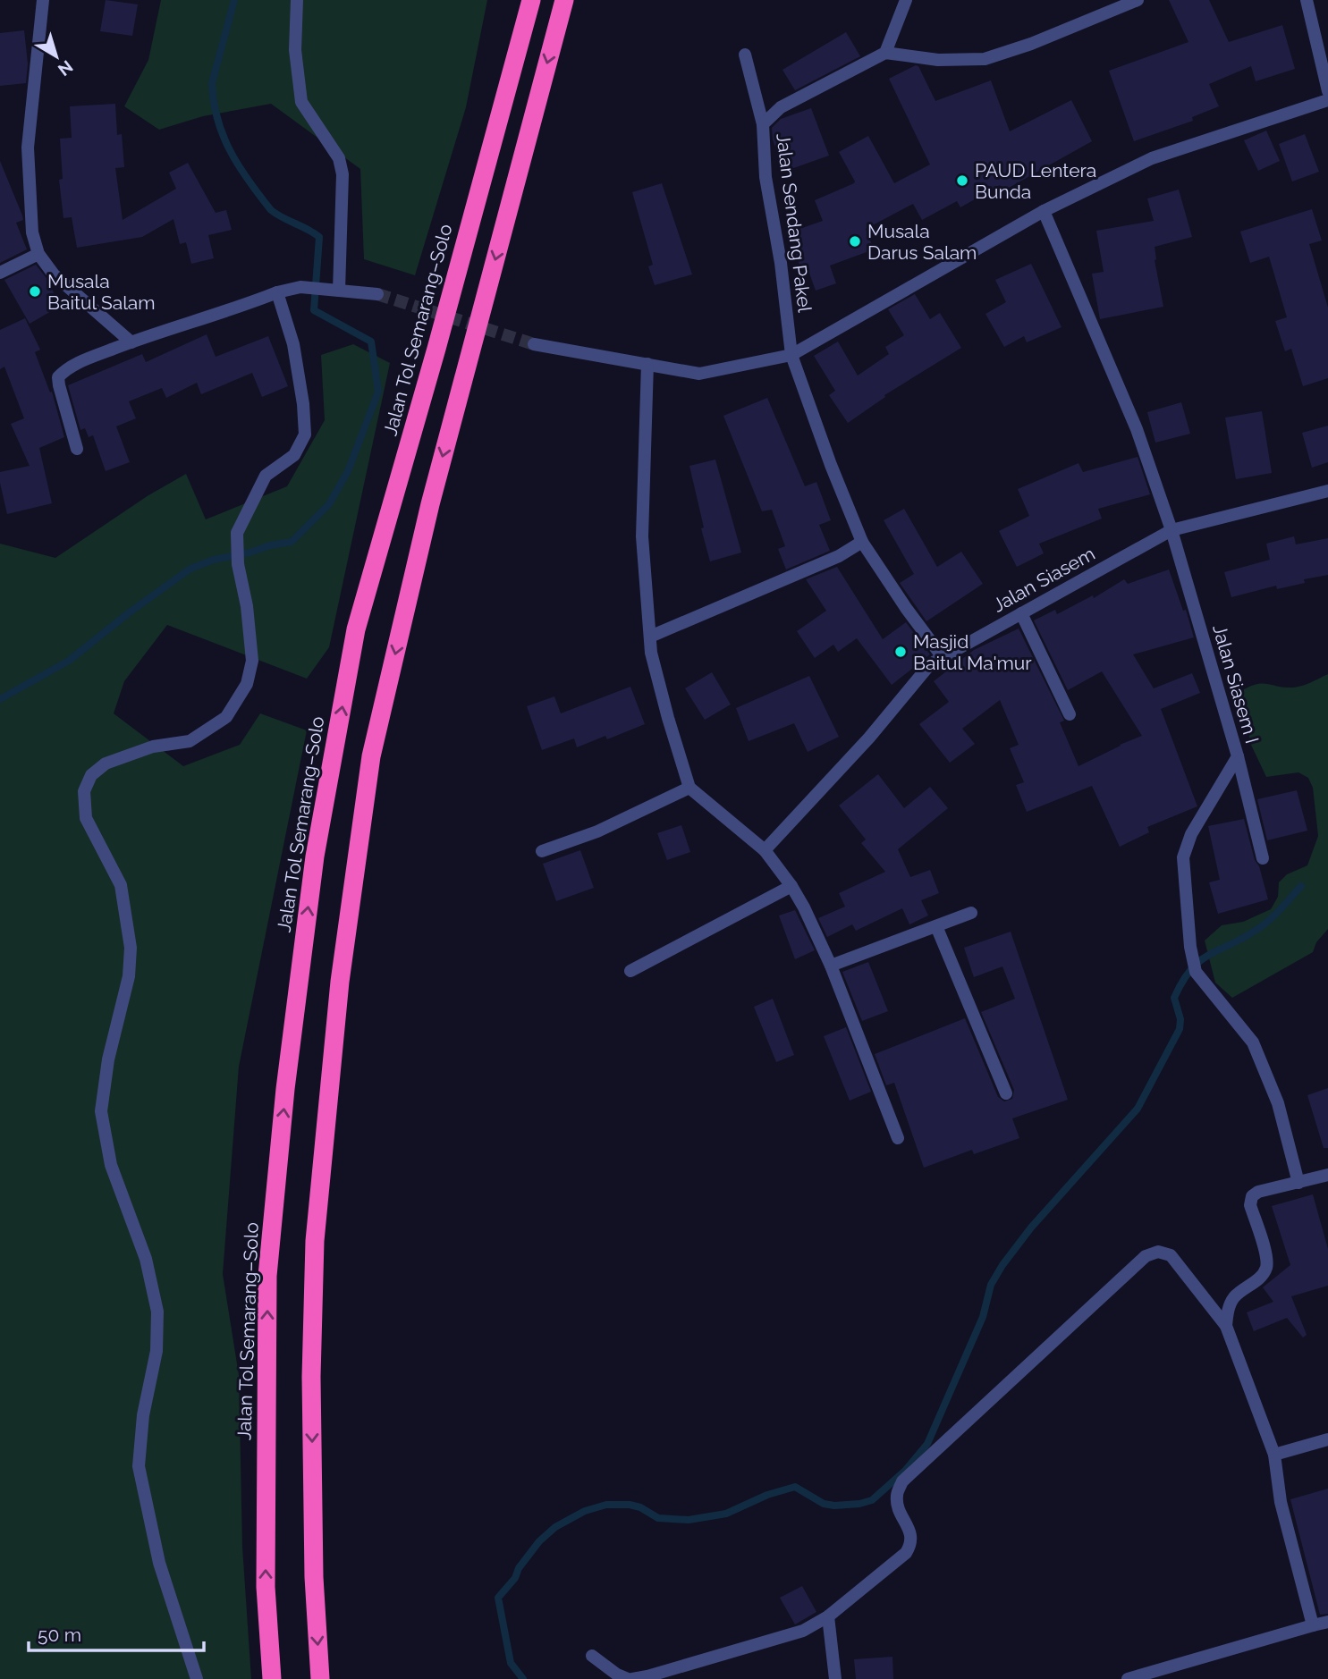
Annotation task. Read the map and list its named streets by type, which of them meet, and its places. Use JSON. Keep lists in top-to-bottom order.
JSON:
{
  "streets": {
    "highway": ["Jalan Tol Semarang–Solo"],
    "street": ["Jalan Sendang Pakel", "Jalan Siasem", "Jalan Siasem I"]
  },
  "crossings": [
    ["Jalan Sendang Pakel", "Jalan Siasem"],
    ["Jalan Siasem", "Jalan Siasem I"]
  ],
  "places": [
    "PAUD Lentera Bunda",
    "Musala Darus Salam",
    "Musala Baitul Salam",
    "Masjid Baitul Ma'mur"
  ],
  "scale_bar": "50 m",
  "north": "bottom right"
}
